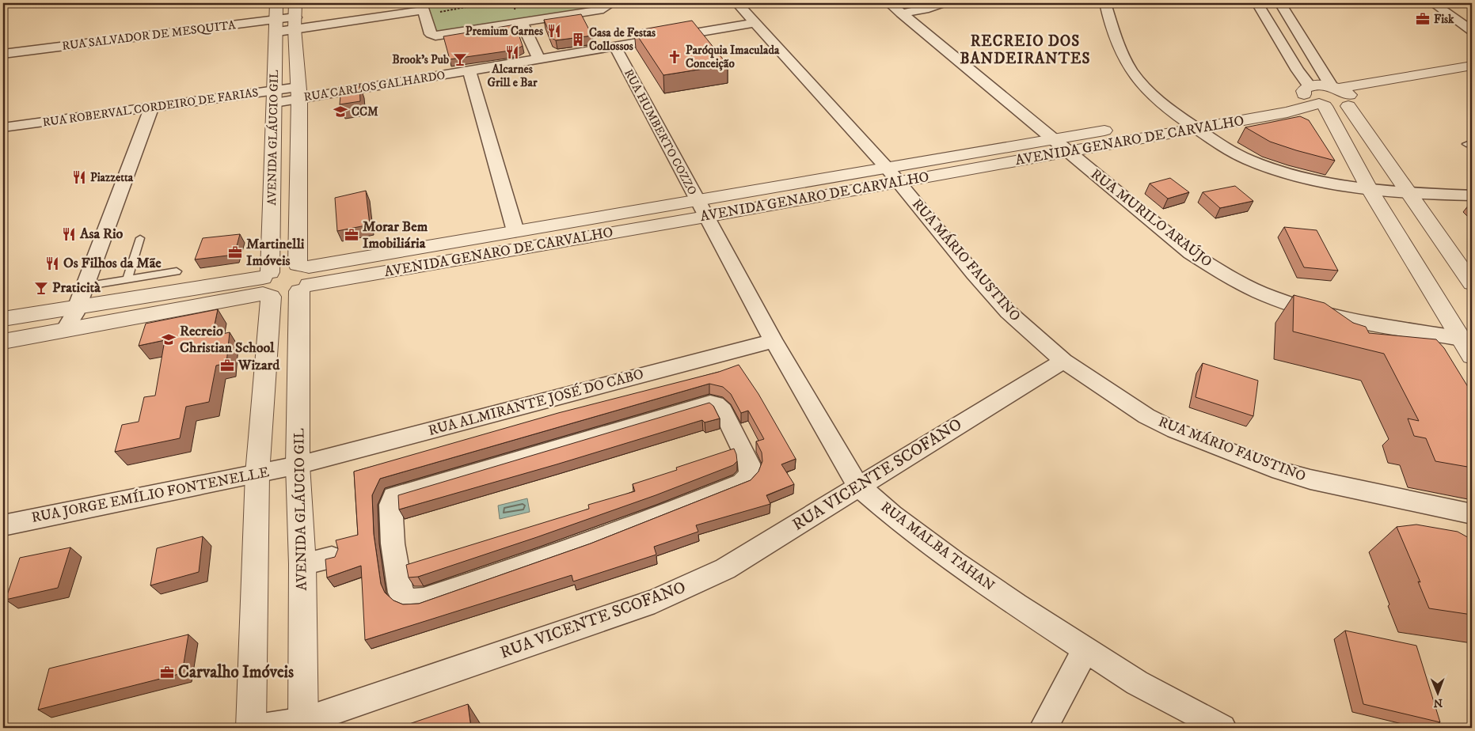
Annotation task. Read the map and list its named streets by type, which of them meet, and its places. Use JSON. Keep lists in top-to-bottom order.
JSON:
{
  "streets": {
    "street": [
      "RUA SALVADOR DE MESQUITA",
      "RUA CARLOS GALHARDO",
      "RUA ROBERVAL CORDEIRO DE FARIAS",
      "RUA HUMBERTO COZZO",
      "AVENIDA GLÁUCIO GIL",
      "AVENIDA GENARO DE CARVALHO",
      "RUA MURILO ARAÚJO",
      "RUA MÁRIO FAUSTINO",
      "RUA ALMIRANTE JOSÉ DO CABO",
      "RUA VICENTE SCOFANO",
      "RUA JORGE EMÍLIO FONTENELLE",
      "RUA MALBA TAHAN"
    ]
  },
  "crossings": [
    ["RUA SALVADOR DE MESQUITA", "AVENIDA GLÁUCIO GIL"],
    ["RUA CARLOS GALHARDO", "RUA ROBERVAL CORDEIRO DE FARIAS"],
    ["RUA CARLOS GALHARDO", "RUA HUMBERTO COZZO"],
    ["RUA CARLOS GALHARDO", "AVENIDA GLÁUCIO GIL"],
    ["RUA CARLOS GALHARDO", "RUA MÁRIO FAUSTINO"],
    ["RUA ROBERVAL CORDEIRO DE FARIAS", "AVENIDA GLÁUCIO GIL"],
    ["RUA HUMBERTO COZZO", "AVENIDA GENARO DE CARVALHO"],
    ["RUA HUMBERTO COZZO", "RUA MALBA TAHAN"],
    ["AVENIDA GLÁUCIO GIL", "AVENIDA GENARO DE CARVALHO"],
    ["AVENIDA GLÁUCIO GIL", "RUA ALMIRANTE JOSÉ DO CABO"],
    ["AVENIDA GLÁUCIO GIL", "RUA VICENTE SCOFANO"],
    ["AVENIDA GLÁUCIO GIL", "RUA JORGE EMÍLIO FONTENELLE"],
    ["AVENIDA GENARO DE CARVALHO", "RUA MURILO ARAÚJO"],
    ["AVENIDA GENARO DE CARVALHO", "RUA MÁRIO FAUSTINO"],
    ["AVENIDA GENARO DE CARVALHO", "RUA MALBA TAHAN"],
    ["RUA MÁRIO FAUSTINO", "RUA VICENTE SCOFANO"],
    ["RUA ALMIRANTE JOSÉ DO CABO", "RUA JORGE EMÍLIO FONTENELLE"],
    ["RUA ALMIRANTE JOSÉ DO CABO", "RUA MALBA TAHAN"],
    ["RUA VICENTE SCOFANO", "RUA MALBA TAHAN"]
  ],
  "districts": ["RECREIO DOS BANDEIRANTES"],
  "places": {
    "office": [
      "Fisk",
      "Morar Bem Imobiliária",
      "Martinelli Imóveis",
      "Wizard",
      "Carvalho Imóveis"
    ],
    "restaurant": [
      "Premium Carnes",
      "Alcarnes Grill e Bar",
      "Piazzetta",
      "Asa Rio",
      "Os Filhos da Mãe"
    ],
    "building": ["Casa de Festas Collossos"],
    "church": ["Paróquia Imaculada Conceição"],
    "bar": ["Brook's Pub", "Praticità"],
    "school or university": ["CCM", "Recreio Christian School"]
  },
  "north": "bottom"
}
